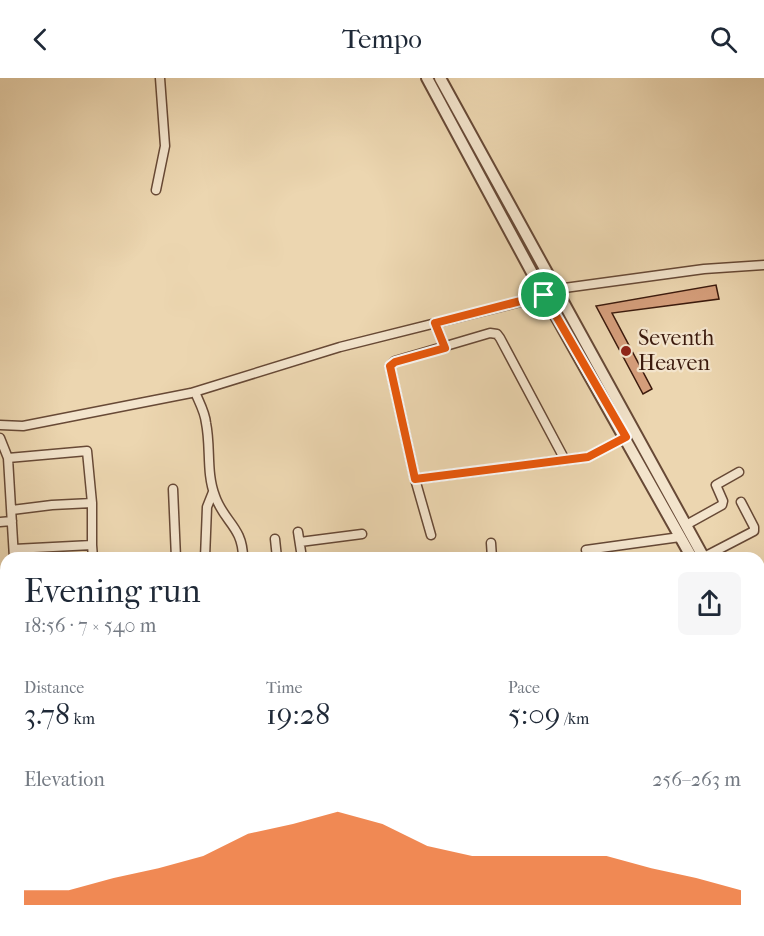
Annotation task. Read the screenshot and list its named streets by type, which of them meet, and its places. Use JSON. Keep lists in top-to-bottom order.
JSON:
{
  "places": ["Seventh Heaven"],
  "page": {
    "header": "Tempo",
    "heading": ["Evening run", "18:56 · 7 × 540 m"],
    "stats": [
      ["Distance", "3.78 km"],
      ["Time", "19:28"],
      ["Pace", "5:09 /km"]
    ],
    "chart": ["Elevation", "256–263 m"]
  }
}
